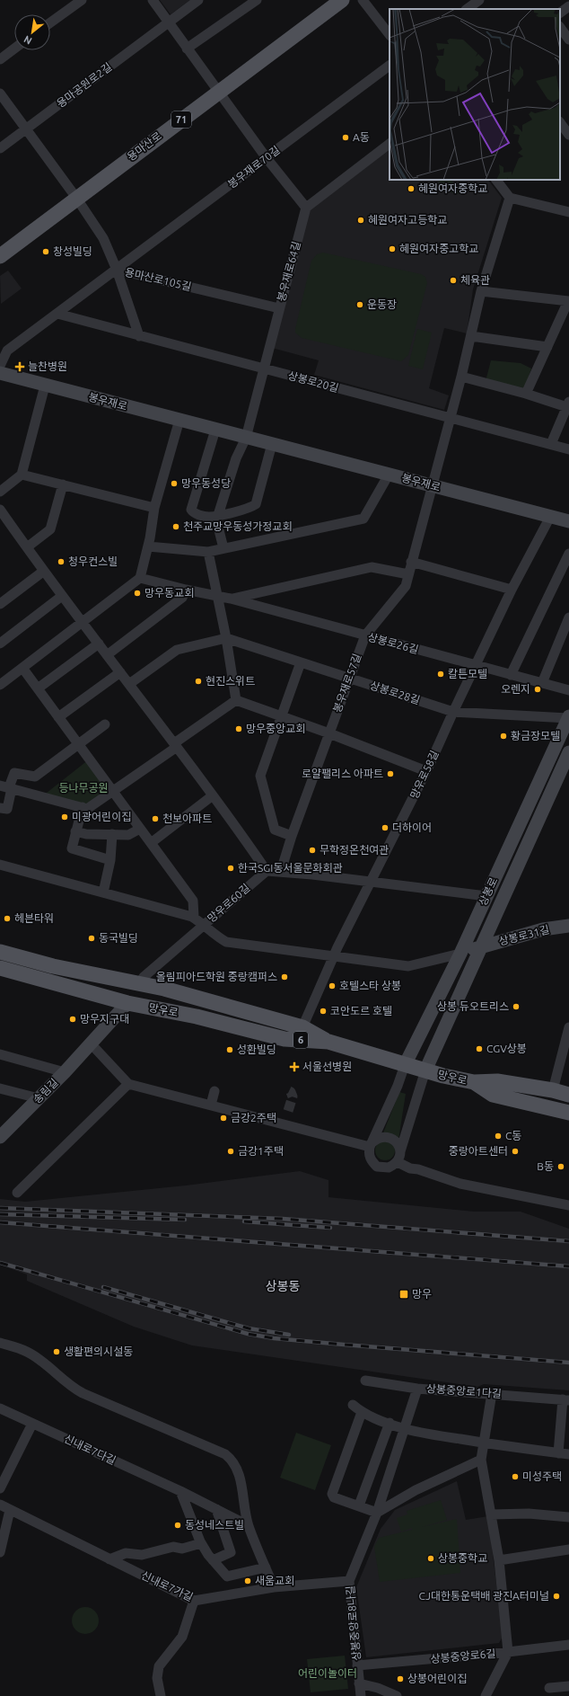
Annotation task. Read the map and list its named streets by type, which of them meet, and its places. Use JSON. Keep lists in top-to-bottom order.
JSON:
{
  "streets": {
    "main road": [
      "71",
      "용마산로",
      "망우로",
      "6"
    ],
    "street": [
      "용마공원로2길",
      "봉우재로70길",
      "봉우재로64길",
      "용마산로105길",
      "상봉로20길",
      "봉우재로",
      "상봉로26길",
      "봉우재로57길",
      "상봉로28길",
      "망우로58길",
      "상봉로",
      "망우로60길",
      "상봉로31길",
      "송림길",
      "상봉중앙로1다길",
      "신내로7다길",
      "신내로7가길",
      "상봉중앙로8나길",
      "상봉중앙로6길"
    ]
  },
  "crossings": [
    ["용마공원로2길", "용마산로105길"],
    ["용마산로", "용마산로105길"],
    ["봉우재로70길", "용마산로105길"],
    ["봉우재로70길", "상봉로20길"],
    ["봉우재로64길", "용마산로105길"],
    ["봉우재로64길", "상봉로20길"],
    ["봉우재로64길", "봉우재로"],
    ["상봉로20길", "봉우재로57길"],
    ["봉우재로", "봉우재로57길"],
    ["봉우재로", "망우로58길"],
    ["상봉로26길", "봉우재로57길"],
    ["상봉로26길", "망우로58길"],
    ["봉우재로57길", "상봉로28길"],
    ["상봉로28길", "망우로58길"],
    ["상봉로28길", "상봉로"],
    ["망우로58길", "망우로"],
    ["상봉로", "상봉로31길"],
    ["상봉로", "망우로"],
    ["망우로60길", "망우로"],
    ["망우로", "송림길"],
    ["상봉중앙로1다길", "상봉중앙로8나길"],
    ["신내로7가길", "상봉중앙로8나길"],
    ["상봉중앙로8나길", "상봉중앙로6길"]
  ],
  "districts": ["상봉동"],
  "parks": ["등나무공원", "어린이놀이터"],
  "places": {
    "other": [
      "A동",
      "혜원여자중학교",
      "혜원여자고등학교",
      "혜원여자중고학교",
      "창성빌딩",
      "체육관",
      "운동장",
      "망우동성당",
      "천주교망우동성가정교회",
      "청우컨스빌",
      "망우동교회",
      "칼튼모텔",
      "현진스위트",
      "오렌지",
      "망우중앙교회",
      "황금장모텔",
      "로얄팰리스 아파트",
      "미광어린이집",
      "천보아파트",
      "더하이어",
      "무학정온천여관",
      "한국SGI동서울문화회관",
      "헤븐타워",
      "동국빌딩",
      "올림피아드학원 중랑캠퍼스",
      "호텔스타 상봉",
      "상봉 듀오트리스",
      "코안도르 호텔",
      "망우지구대",
      "CGV상봉",
      "성환빌딩",
      "금강2주택",
      "C동",
      "금강1주택",
      "중랑아트센터",
      "B동",
      "생활편의시설동",
      "미성주택",
      "동성네스트빌",
      "상봉중학교",
      "새움교회",
      "CJ대한통운택배 광진A터미널",
      "상봉어린이집"
    ],
    "health": ["늘찬병원", "서울선병원"],
    "transit": ["망우"]
  },
  "north": "bottom left"
}
